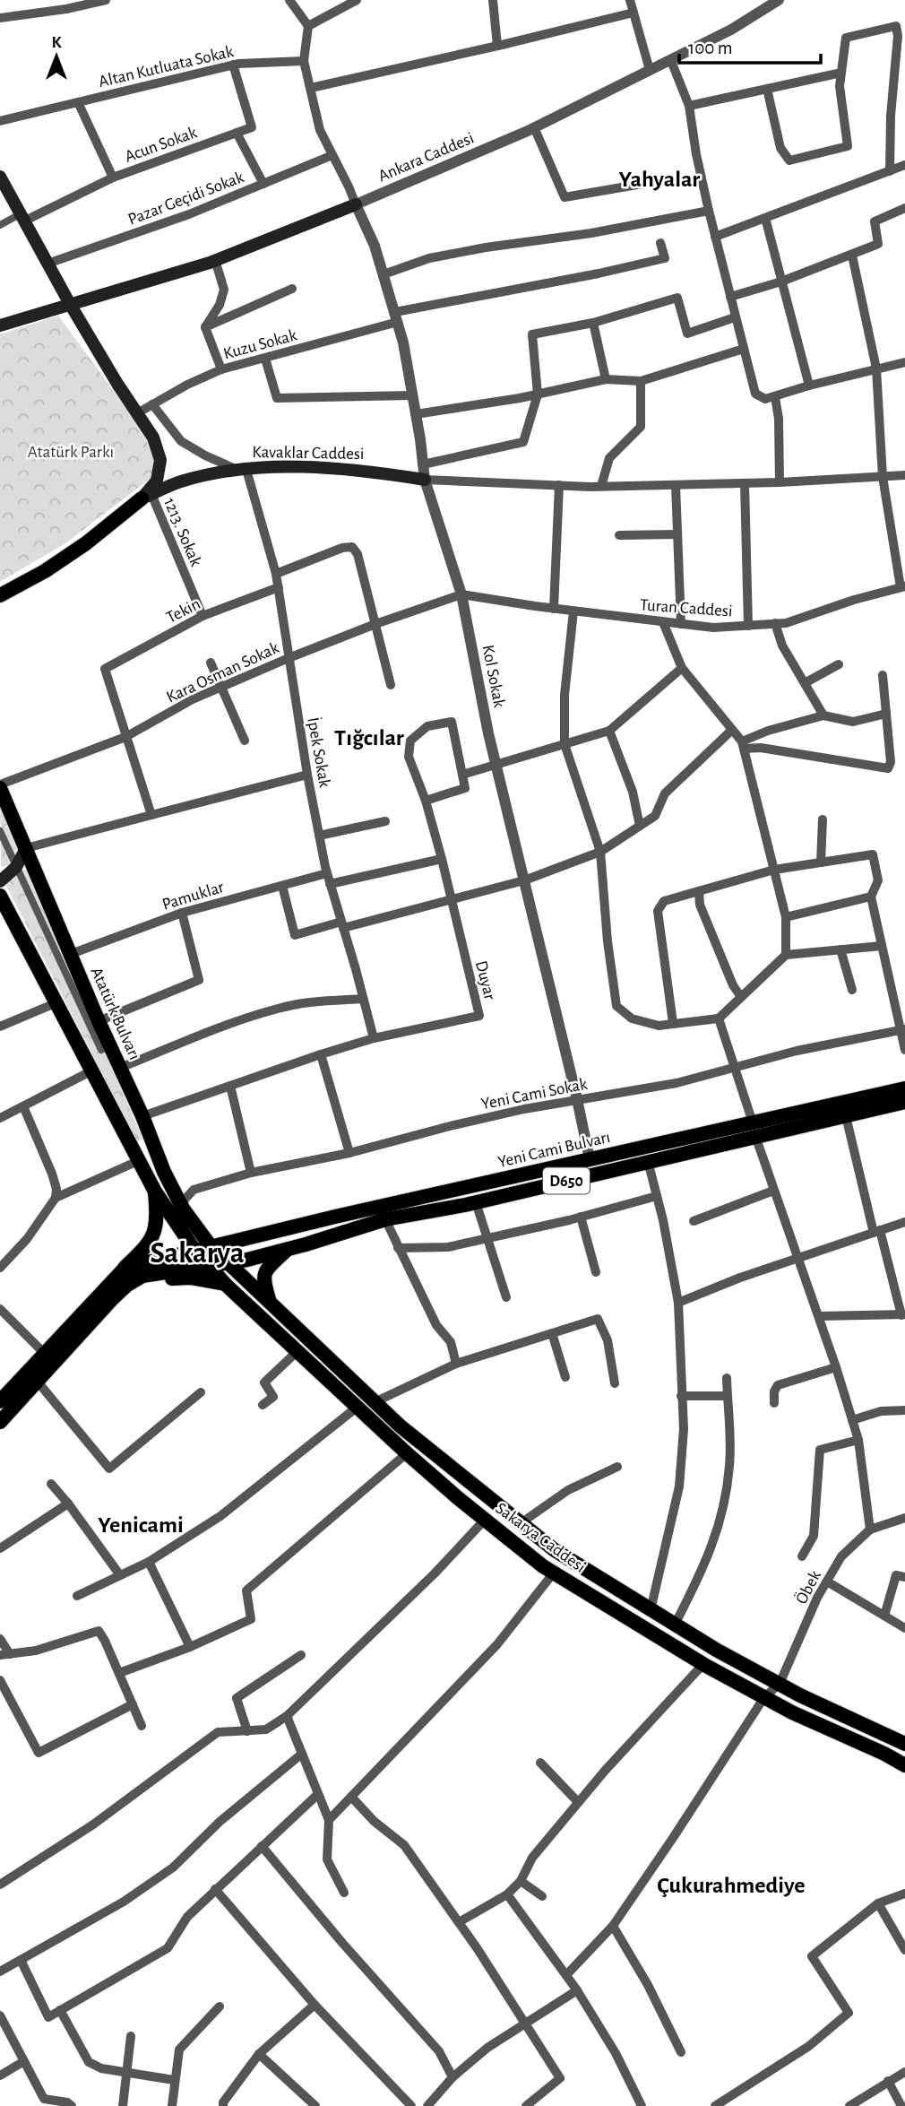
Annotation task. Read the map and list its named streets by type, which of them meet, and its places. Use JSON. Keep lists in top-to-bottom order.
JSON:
{
  "streets": {
    "main road": [
      "Ankara Caddesi",
      "Kavaklar Caddesi",
      "Atatürk Bulvarı",
      "Yeni Cami Bulvarı",
      "D650",
      "Sakarya Caddesi"
    ],
    "street": [
      "Altan Kutluata Sokak",
      "Acun Sokak",
      "Pazar Geçidi Sokak",
      "Kuzu Sokak",
      "1213. Sokak",
      "Turan Caddesi",
      "Tekin",
      "Kara Osman Sokak",
      "Kol Sokak",
      "İpek Sokak",
      "Pamuklar",
      "Duyar",
      "Yeni Cami Sokak",
      "Öbek"
    ]
  },
  "crossings": [
    ["Ankara Caddesi", "Kol Sokak"],
    ["Kuzu Sokak", "Kol Sokak"],
    ["Kavaklar Caddesi", "1213. Sokak"],
    ["Kavaklar Caddesi", "Kol Sokak"],
    ["Kavaklar Caddesi", "İpek Sokak"],
    ["1213. Sokak", "Tekin"],
    ["Turan Caddesi", "Kara Osman Sokak"],
    ["Turan Caddesi", "Kol Sokak"],
    ["Tekin", "Kara Osman Sokak"],
    ["Tekin", "İpek Sokak"],
    ["Kara Osman Sokak", "Kol Sokak"],
    ["Kara Osman Sokak", "İpek Sokak"],
    ["Kara Osman Sokak", "Atatürk Bulvarı"],
    ["Kol Sokak", "Yeni Cami Sokak"],
    ["Kol Sokak", "Yeni Cami Bulvarı"],
    ["İpek Sokak", "Pamuklar"],
    ["İpek Sokak", "Duyar"],
    ["Pamuklar", "Duyar"],
    ["Pamuklar", "Atatürk Bulvarı"],
    ["Duyar", "Atatürk Bulvarı"],
    ["Atatürk Bulvarı", "Yeni Cami Sokak"],
    ["Atatürk Bulvarı", "Yeni Cami Bulvarı"],
    ["Atatürk Bulvarı", "Sakarya Caddesi"],
    ["Yeni Cami Bulvarı", "Sakarya Caddesi"],
    ["Sakarya Caddesi", "Öbek"]
  ],
  "districts": [
    "Yahyalar",
    "Tığcılar",
    "Sakarya",
    "Yenicami",
    "Çukurahmediye"
  ],
  "parks": ["Atatürk Parkı"],
  "scale_bar": "100 m",
  "north": "top"
}
